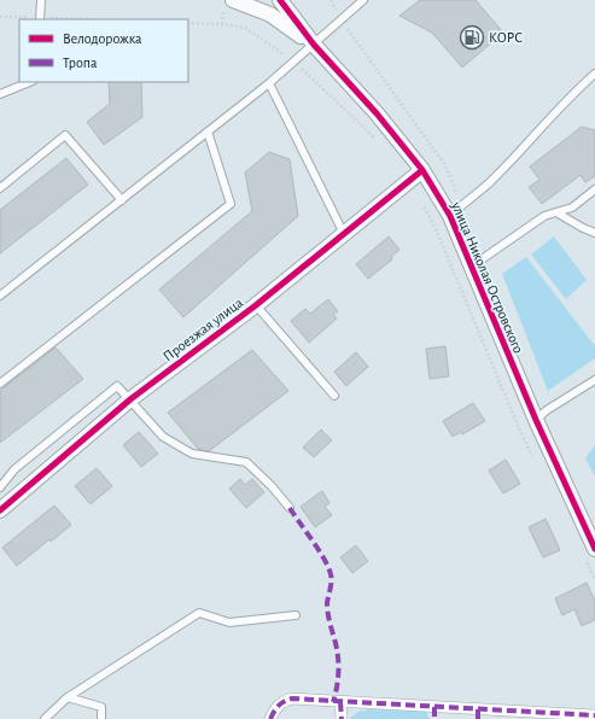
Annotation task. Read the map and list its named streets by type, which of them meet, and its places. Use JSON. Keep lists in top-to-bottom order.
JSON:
{
  "streets": {
    "street": ["улица Николая Островского", "Проезжая улица"]
  },
  "crossings": [
    ["улица Николая Островского", "Проезжая улица"]
  ],
  "places": {
    "fuel station": ["КОРС"]
  },
  "legend": ["Велодорожка", "Тропа"]
}
